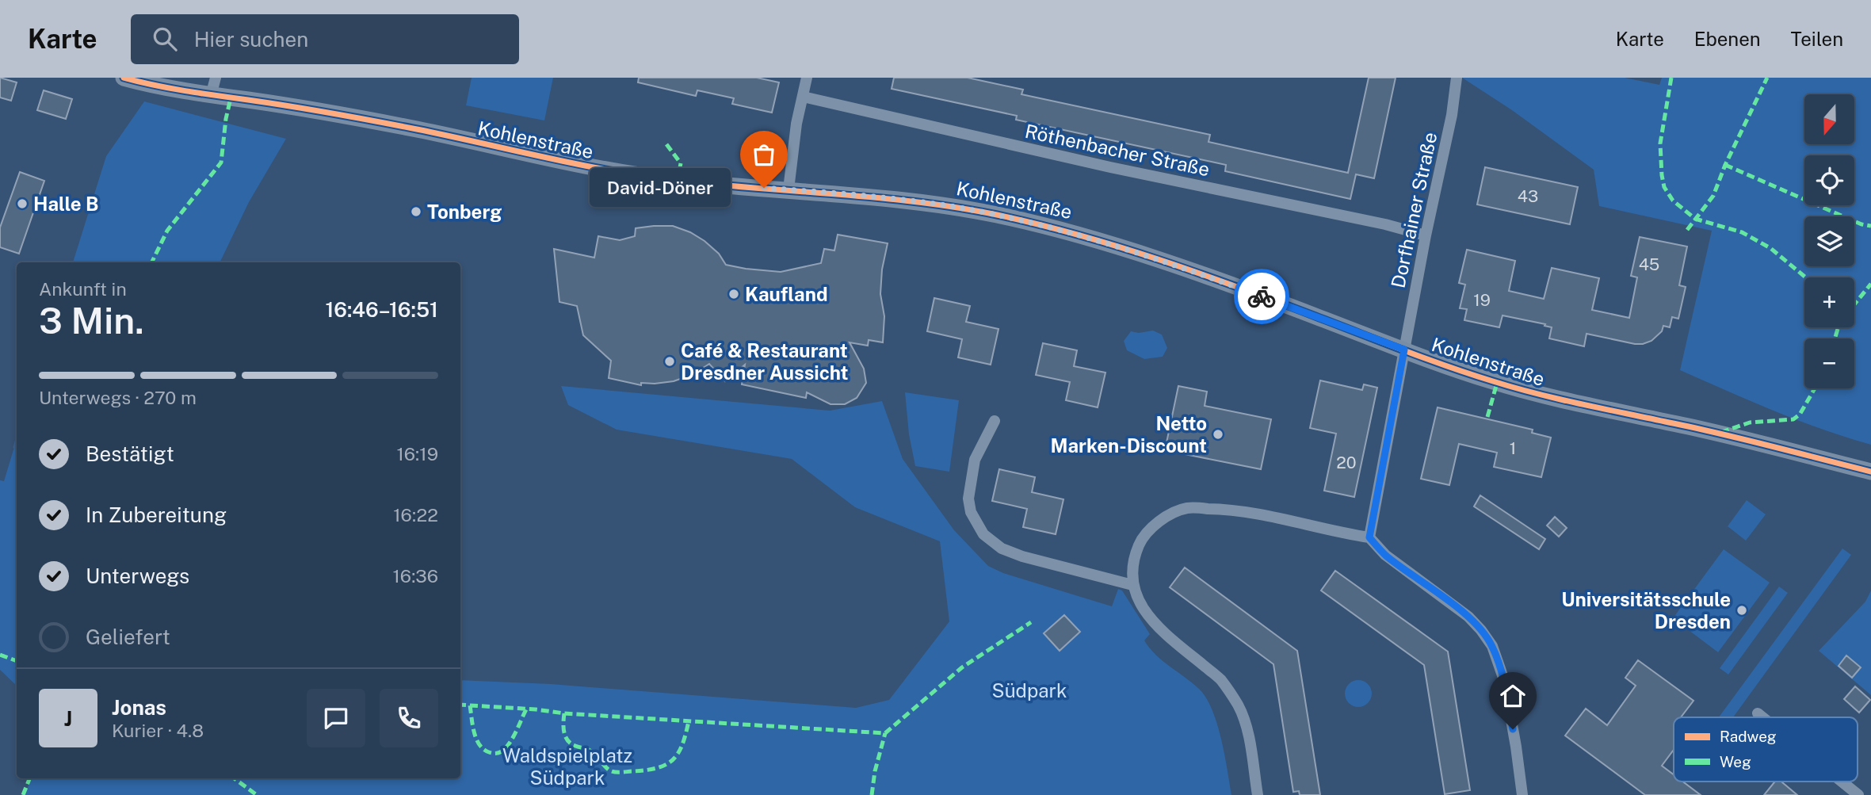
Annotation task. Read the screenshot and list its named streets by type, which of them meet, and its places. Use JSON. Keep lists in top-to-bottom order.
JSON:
{
  "streets": {
    "street": ["Kohlenstraße", "Röthenbacher Straße", "Dorfhainer Straße"]
  },
  "crossings": [
    ["Kohlenstraße", "Dorfhainer Straße"],
    ["Röthenbacher Straße", "Dorfhainer Straße"]
  ],
  "parks": ["Südpark", "Waldspielplatz Südpark"],
  "places": [
    "David-Döner",
    "Halle B",
    "Tonberg",
    "Kaufland",
    "Café & Restaurant Dresdner Aussicht",
    "Netto Marken-Discount",
    "Universitätsschule Dresden"
  ],
  "house_numbers": [
    "43",
    "45",
    "19",
    "1",
    "20"
  ],
  "legend": ["Radweg", "Weg"],
  "north": "bottom",
  "page": {
    "header": "Karte",
    "search": "Hier suchen",
    "nav": ["Karte", "Ebenen", "Teilen"],
    "map_buttons": ["+", "−"],
    "bubble": "David-Döner",
    "heading": ["3 Min.", "Ankunft in", "16:46–16:51"],
    "panel": ["Jonas", "Kurier · 4.8"],
    "bar": "Unterwegs · 270 m",
    "list": [
      ["Bestätigt", "16:19"],
      ["In Zubereitung", "16:22"],
      ["Unterwegs", "16:36"],
      "Geliefert"
    ],
    "round": "J"
  }
}
